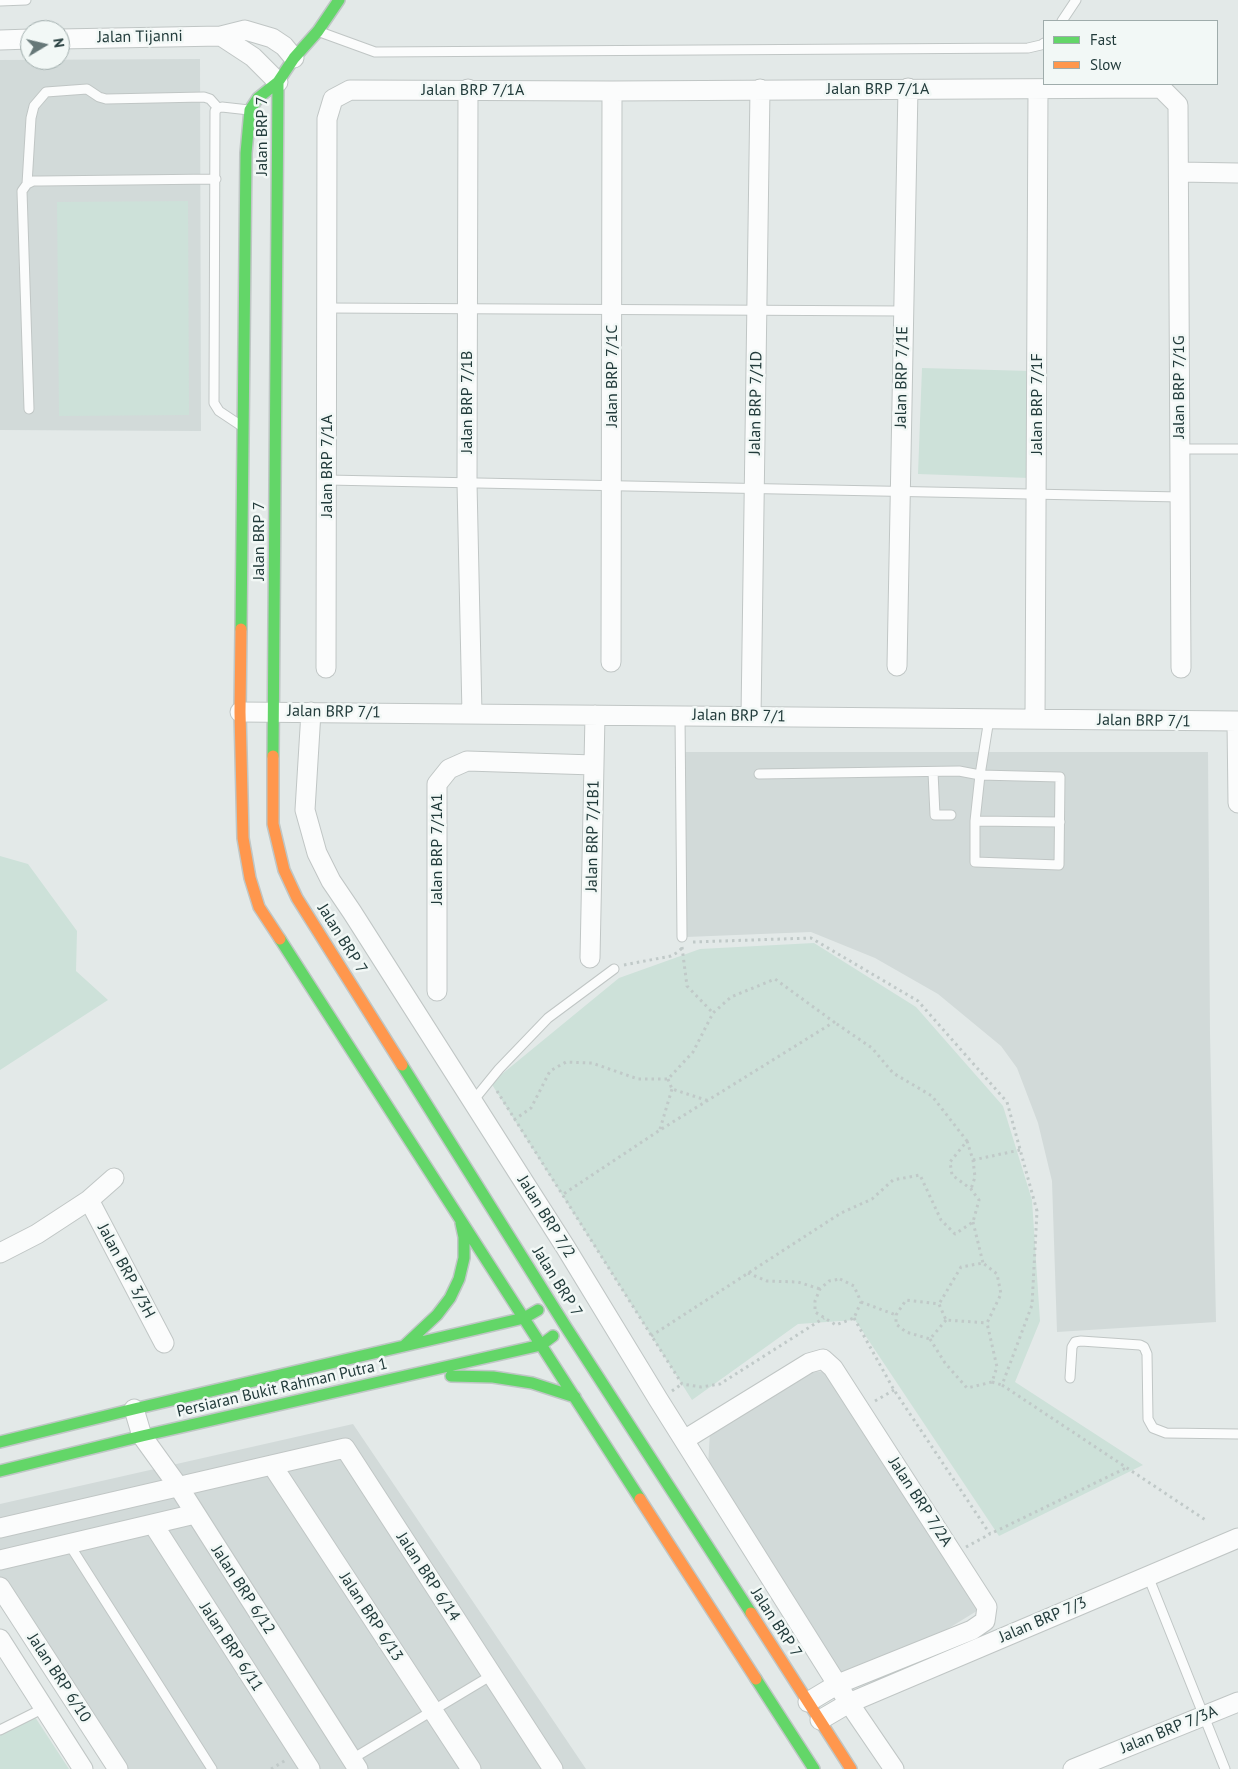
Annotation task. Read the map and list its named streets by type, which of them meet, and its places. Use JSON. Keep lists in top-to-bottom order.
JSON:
{
  "streets": {
    "main road": ["Jalan BRP 7", "Persiaran Bukit Rahman Putra 1"],
    "street": [
      "Jalan Tijanni",
      "Jalan BRP 7/1A",
      "Jalan BRP 7/1C",
      "Jalan BRP 7/1E",
      "Jalan BRP 7/1G",
      "Jalan BRP 7/1B",
      "Jalan BRP 7/1D",
      "Jalan BRP 7/1F",
      "Jalan BRP 7/1",
      "Jalan BRP 7/1B1",
      "Jalan BRP 7/1A1",
      "Jalan BRP 7/2",
      "Jalan BRP 3/3H",
      "Jalan BRP 7/2A",
      "Jalan BRP 6/14",
      "Jalan BRP 6/12",
      "Jalan BRP 6/13",
      "Jalan BRP 7/3",
      "Jalan BRP 6/11",
      "Jalan BRP 6/10",
      "Jalan BRP 7/3A"
    ]
  },
  "crossings": [
    ["Jalan BRP 7/1A", "Jalan BRP 7/1C"],
    ["Jalan BRP 7/1A", "Jalan BRP 7/1E"],
    ["Jalan BRP 7/1A", "Jalan BRP 7/1G"],
    ["Jalan BRP 7/1A", "Jalan BRP 7/1B"],
    ["Jalan BRP 7/1A", "Jalan BRP 7/1D"],
    ["Jalan BRP 7/1A", "Jalan BRP 7/1F"],
    ["Jalan BRP 7", "Jalan BRP 7/1"],
    ["Jalan BRP 7", "Persiaran Bukit Rahman Putra 1"],
    ["Jalan BRP 7", "Jalan BRP 7/2A"],
    ["Jalan BRP 7", "Jalan BRP 7/3"],
    ["Jalan BRP 7/1B", "Jalan BRP 7/1"],
    ["Jalan BRP 7/1D", "Jalan BRP 7/1"],
    ["Jalan BRP 7/1F", "Jalan BRP 7/1"],
    ["Jalan BRP 7/1", "Jalan BRP 7/1B1"],
    ["Jalan BRP 7/1", "Jalan BRP 7/2"],
    ["Jalan BRP 7/1B1", "Jalan BRP 7/1A1"],
    ["Jalan BRP 7/2", "Jalan BRP 7/2A"],
    ["Jalan BRP 7/2", "Jalan BRP 7/3"],
    ["Persiaran Bukit Rahman Putra 1", "Jalan BRP 6/12"],
    ["Jalan BRP 6/14", "Jalan BRP 6/13"]
  ],
  "legend": ["Fast", "Slow"],
  "north": "right"
}
